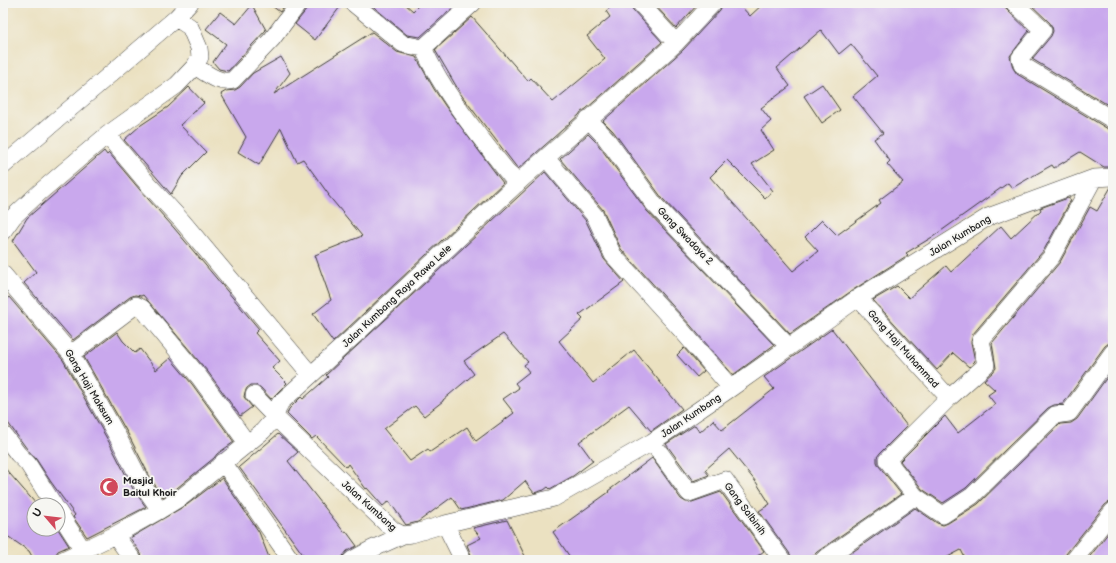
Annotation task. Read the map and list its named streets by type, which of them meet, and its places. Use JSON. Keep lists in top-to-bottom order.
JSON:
{
  "streets": {
    "street": [
      "Gang Swadaya 2",
      "Jalan Kumbang",
      "Jalan Kumbang Raya Rawa Lele",
      "Gang Haji Muhammad",
      "Gang Haji Maksum",
      "Gang Salbinih"
    ]
  },
  "crossings": [
    ["Gang Swadaya 2", "Jalan Kumbang"],
    ["Gang Swadaya 2", "Jalan Kumbang Raya Rawa Lele"],
    ["Jalan Kumbang", "Jalan Kumbang Raya Rawa Lele"],
    ["Jalan Kumbang", "Gang Haji Muhammad"],
    ["Jalan Kumbang", "Gang Salbinih"],
    ["Jalan Kumbang Raya Rawa Lele", "Gang Haji Maksum"]
  ],
  "places": {
    "mosque": ["Masjid Baitul Khoir"]
  },
  "north": "top left"
}
